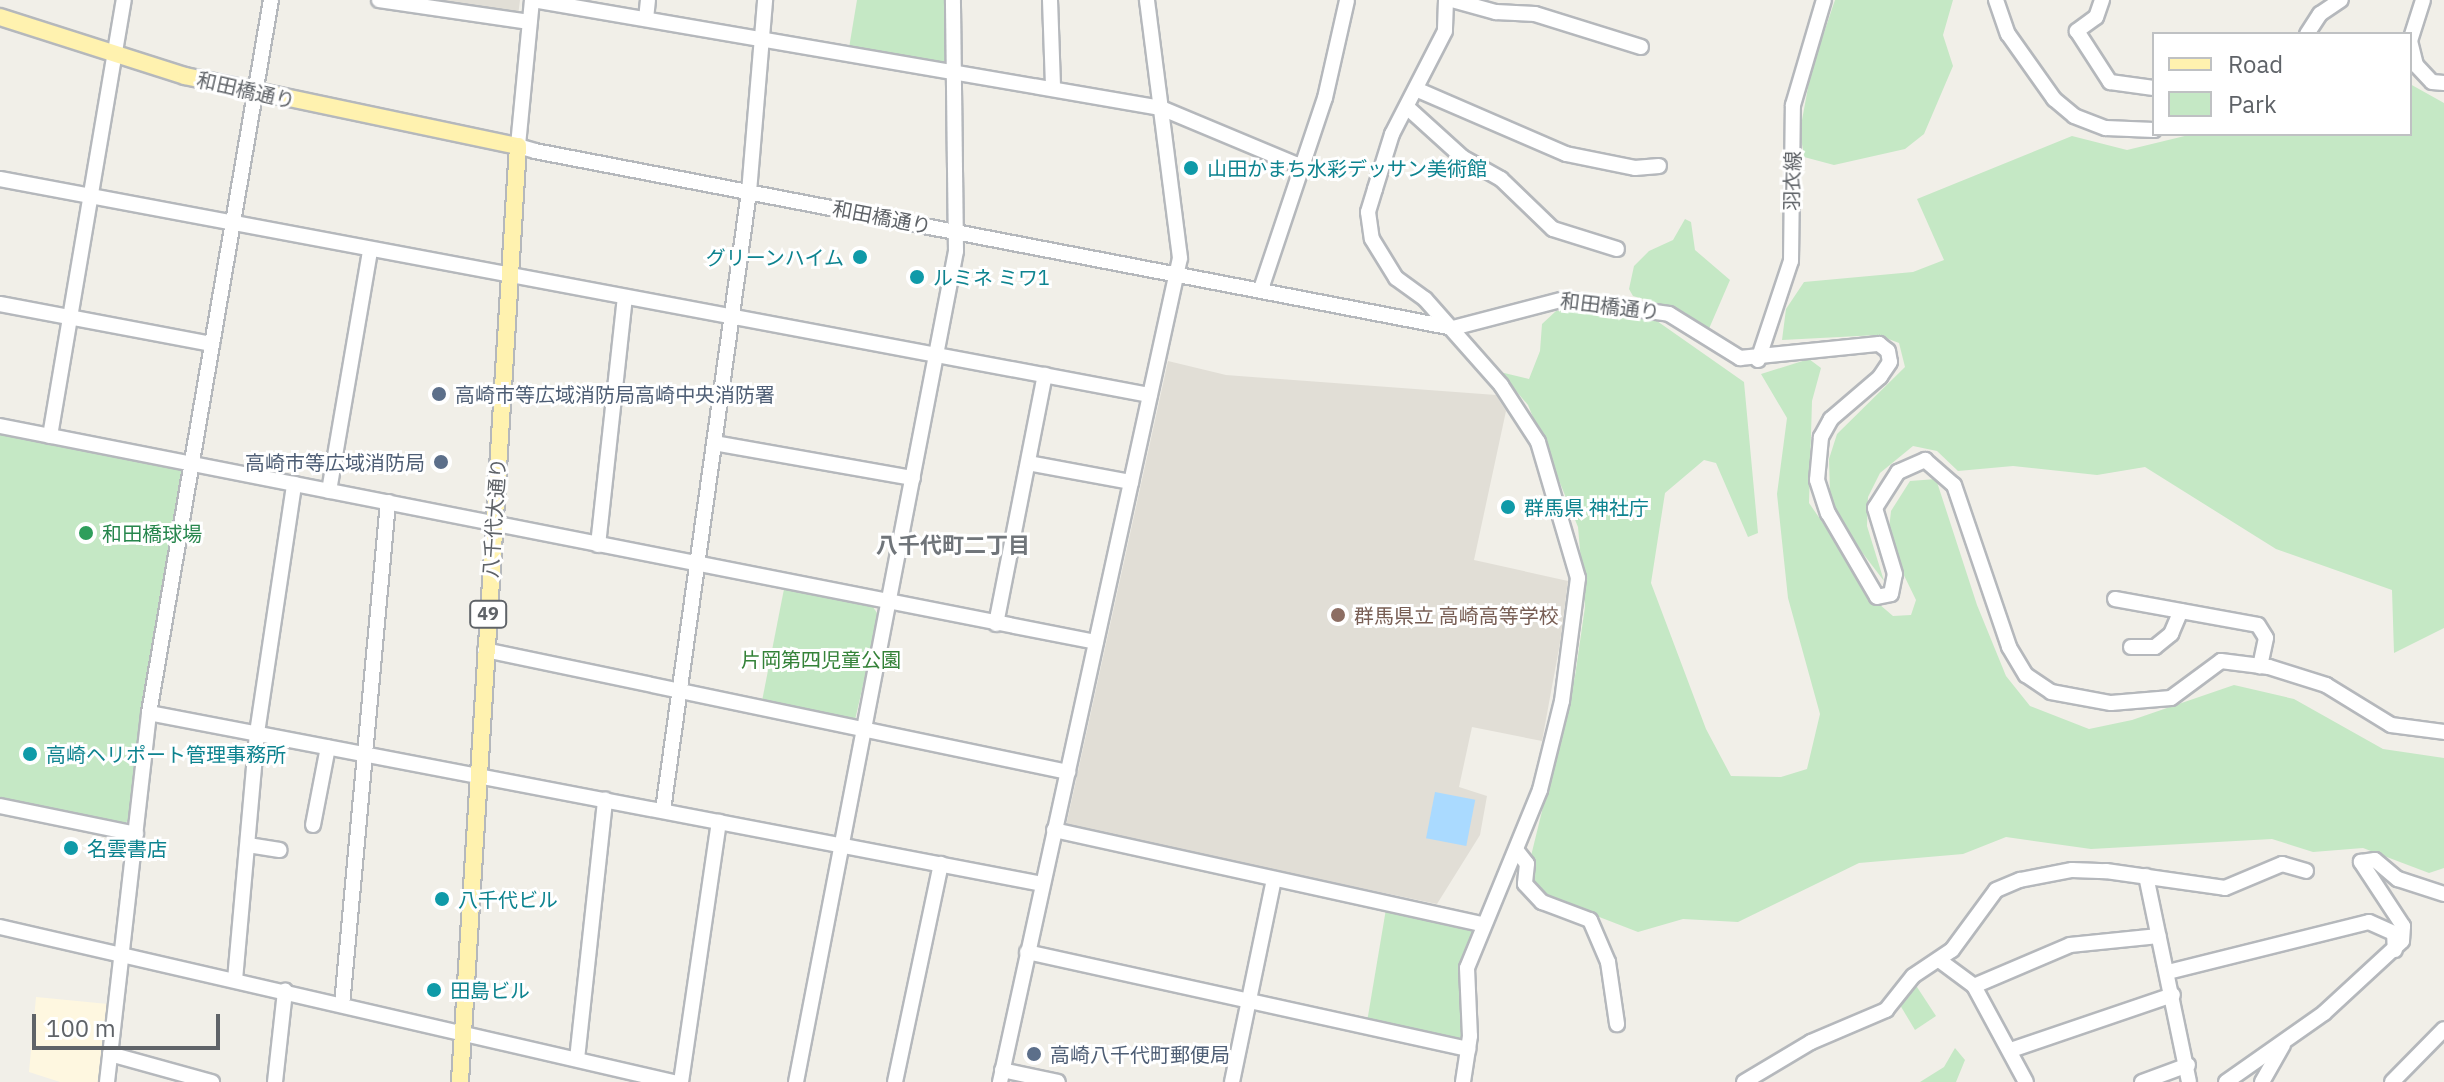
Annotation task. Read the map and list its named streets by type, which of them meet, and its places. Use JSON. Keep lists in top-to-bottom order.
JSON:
{
  "streets": {
    "main road": ["和田橋通り", "八千代大通り", "49"],
    "street": ["羽衣線"]
  },
  "crossings": [
    ["和田橋通り", "羽衣線"],
    ["和田橋通り", "八千代大通り"]
  ],
  "districts": ["八千代町二丁目"],
  "parks": ["片岡第四児童公園"],
  "places": [
    "山田かまち水彩デッサン美術館",
    "グリーンハイム",
    "ルミネ ミワ1",
    "高崎市等広域消防局高崎中央消防署",
    "高崎市等広域消防局",
    "群馬県 神社庁",
    "和田橋球場",
    "群馬県立 高崎高等学校",
    "高崎ヘリポート管理事務所",
    "名雲書店",
    "八千代ビル",
    "田島ビル",
    "高崎八千代町郵便局"
  ],
  "legend": ["Road", "Park"],
  "scale_bar": "100 m"
}
